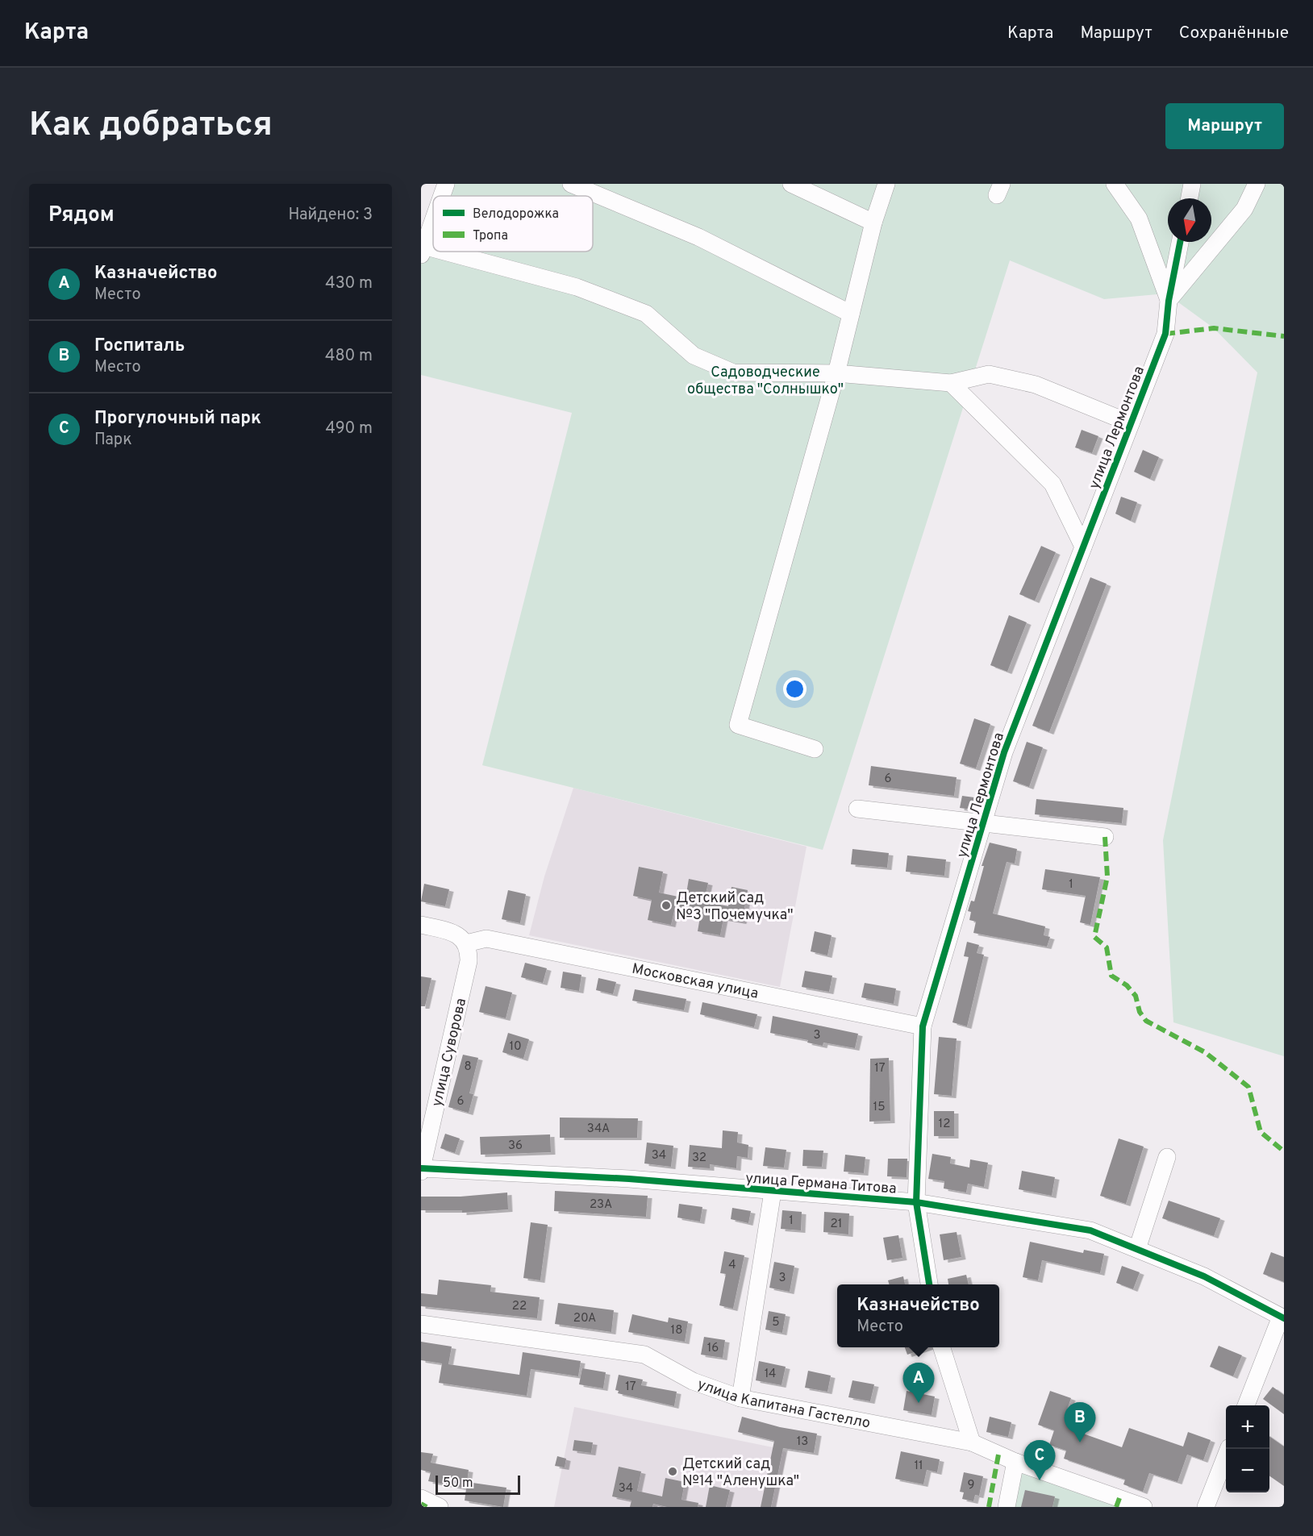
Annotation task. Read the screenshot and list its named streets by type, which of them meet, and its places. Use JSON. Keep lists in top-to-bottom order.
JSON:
{
  "streets": {
    "street": [
      "улица Лермонтова",
      "Московская улица",
      "улица Суворова",
      "улица Германа Титова",
      "улица Капитана Гастелло"
    ]
  },
  "crossings": [
    ["улица Лермонтова", "Московская улица"],
    ["улица Лермонтова", "улица Германа Титова"],
    ["Московская улица", "улица Суворова"],
    ["улица Суворова", "улица Германа Титова"]
  ],
  "parks": ["Садоводческие общества \"Солнышко\""],
  "places": ["Детский сад №3 \"Почемучка\"", "Детский сад №14 \"Аленушка\""],
  "house_numbers": [
    "6",
    "1",
    "3",
    "10",
    "8",
    "17",
    "6",
    "15",
    "12",
    "34А",
    "36",
    "34",
    "32",
    "23А",
    "1",
    "21",
    "4",
    "3",
    "22",
    "20А",
    "5",
    "18",
    "16",
    "14",
    "17",
    "13",
    "11",
    "9",
    "34"
  ],
  "legend": ["Велодорожка", "Тропа"],
  "scale_bar": "50 m",
  "north": "bottom",
  "page": {
    "header": "Карта",
    "nav": ["Карта", "Маршрут", "Сохранённые"],
    "buttons": "Маршрут",
    "title": "Как добраться",
    "heading": ["Рядом", "Найдено: 3"],
    "list": [
      {
        "mark": "A",
        "name": "Казначейство",
        "note": "Место",
        "value": "430 m"
      },
      {
        "mark": "B",
        "name": "Госпиталь",
        "note": "Место",
        "value": "480 m"
      },
      {
        "mark": "C",
        "name": "Прогулочный парк",
        "note": "Парк",
        "value": "490 m"
      }
    ],
    "popup": ["Казначейство", "Место"],
    "pins": ["A", "B", "C"],
    "map_buttons": ["+", "−"],
    "scale": "50 m"
  }
}
